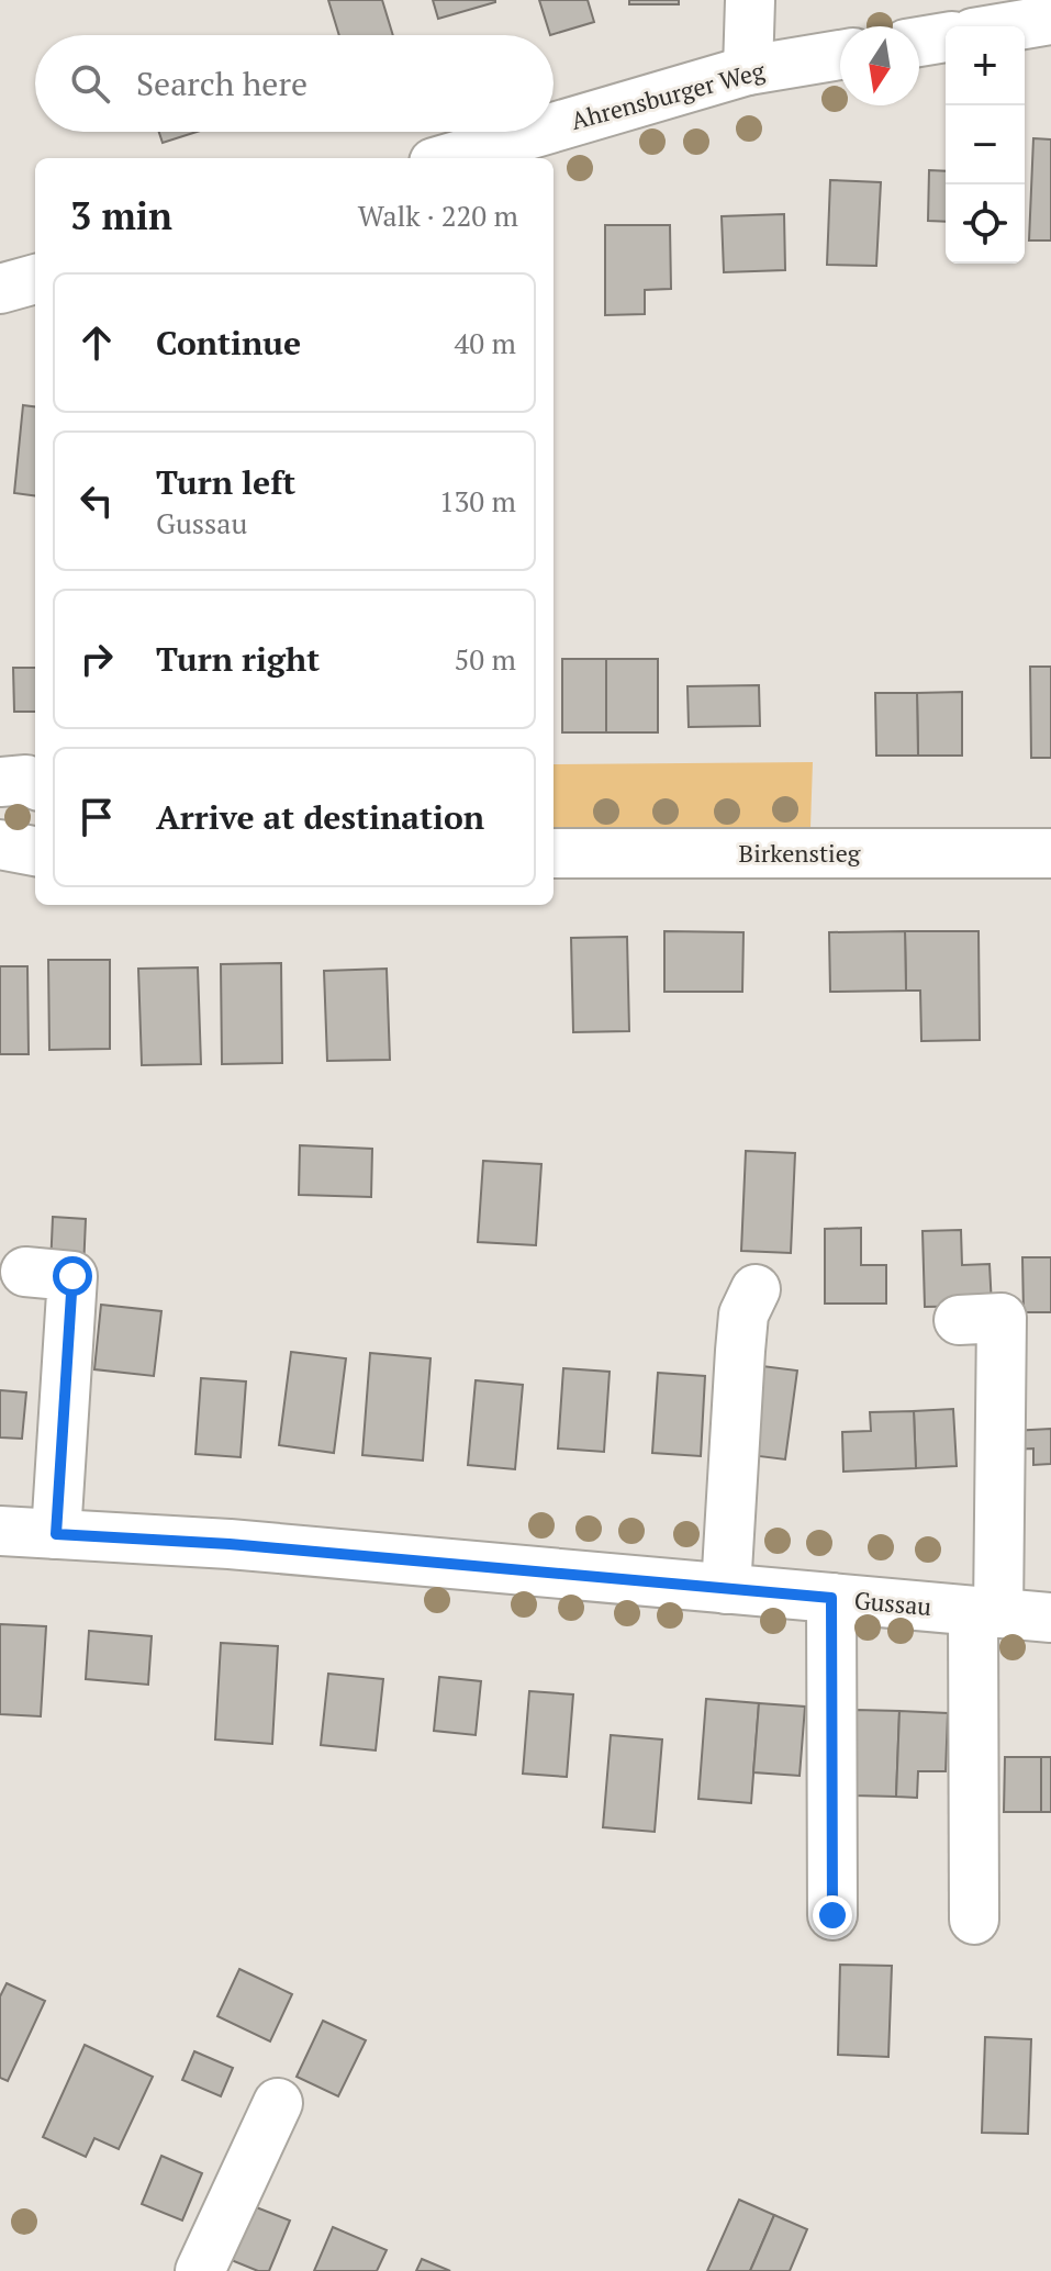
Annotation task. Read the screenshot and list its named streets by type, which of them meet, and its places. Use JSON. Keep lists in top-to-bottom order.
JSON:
{
  "streets": {
    "street": ["Ahrensburger Weg", "Birkenstieg", "Gussau"]
  },
  "north": "bottom",
  "page": {
    "map_buttons": ["+", "−"],
    "search": "Search here",
    "heading": ["3 min", "Walk · 220 m"],
    "list": [
      ["Continue", "40 m"],
      ["Turn left", "Gussau", "130 m"],
      ["Turn right", "50 m"],
      "Arrive at destination"
    ]
  }
}
